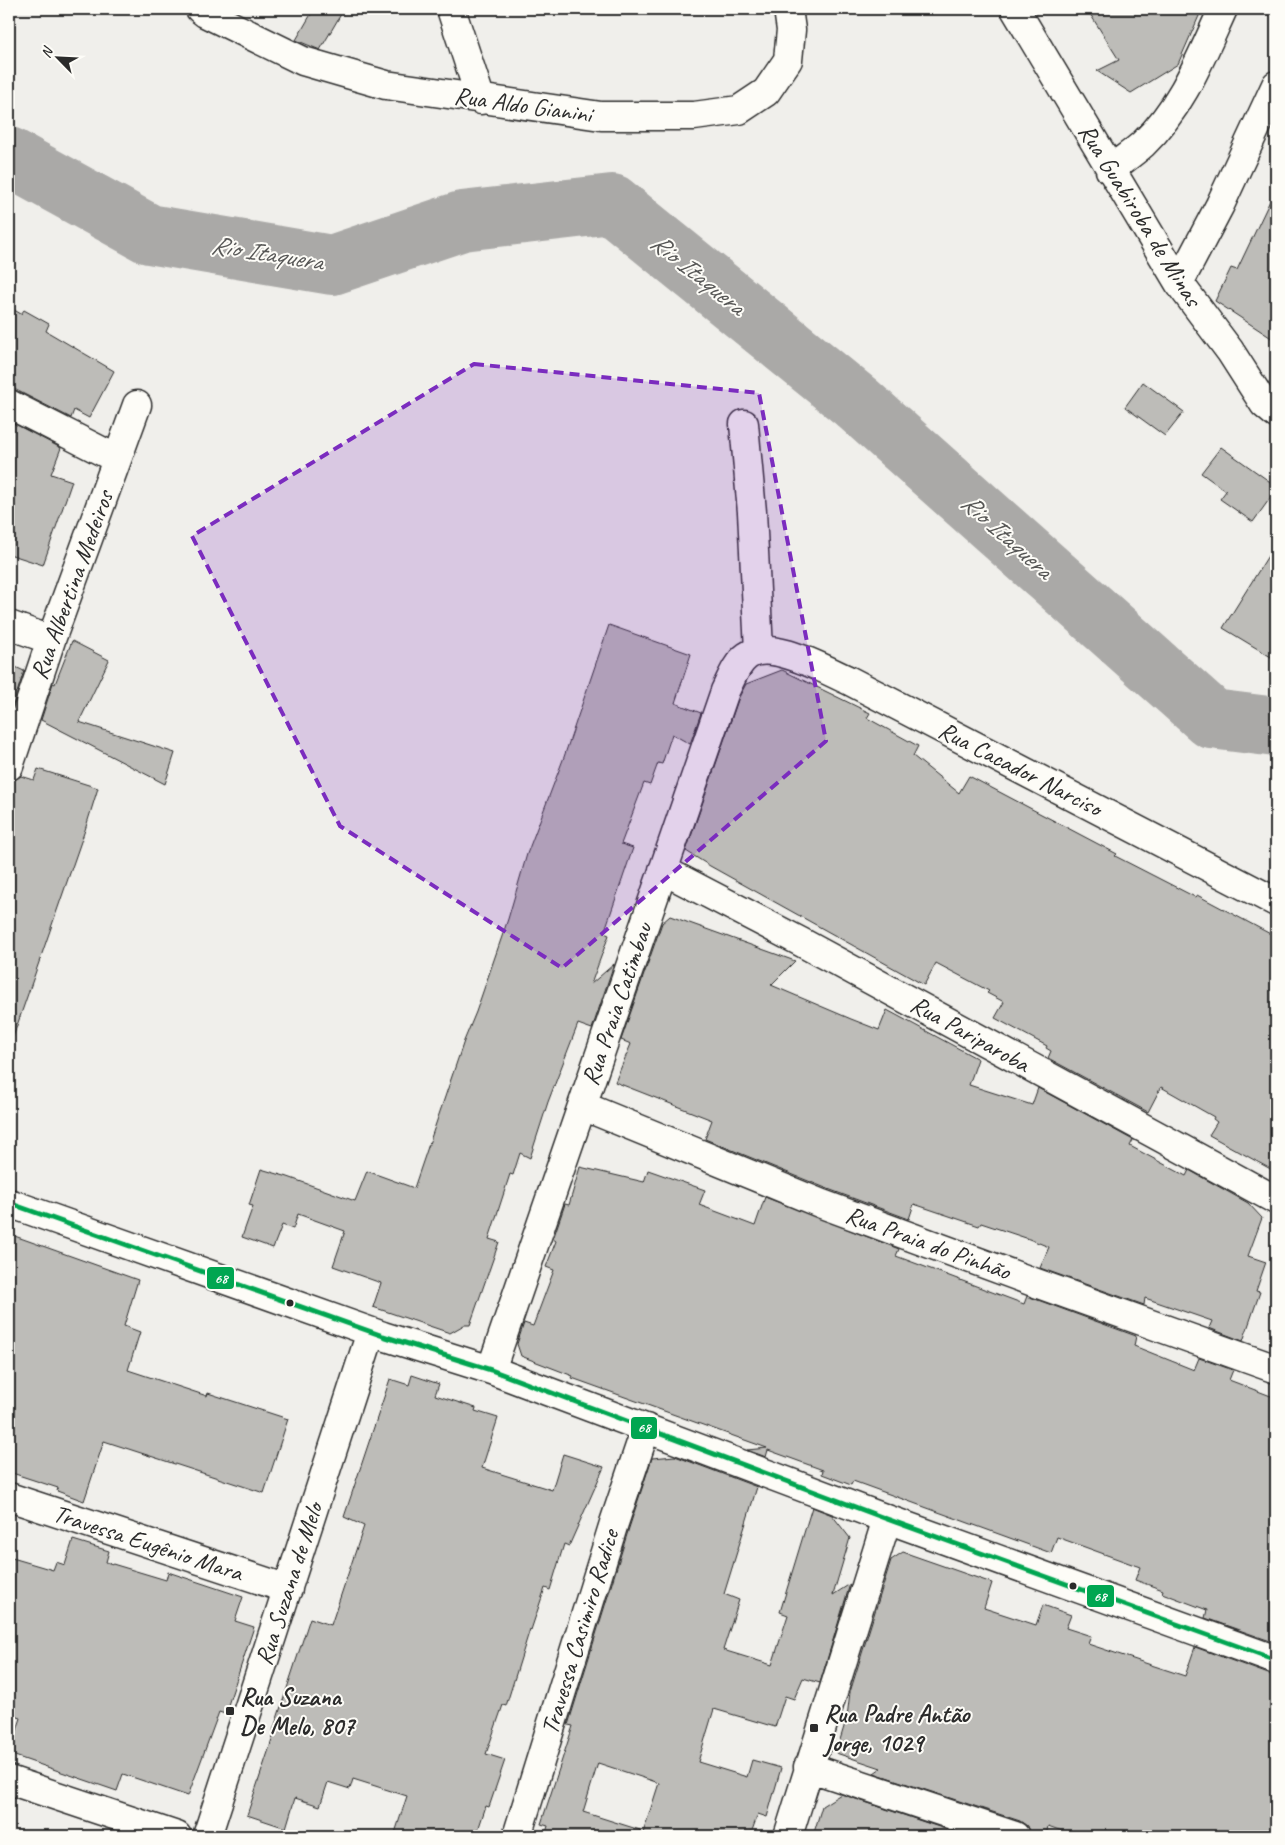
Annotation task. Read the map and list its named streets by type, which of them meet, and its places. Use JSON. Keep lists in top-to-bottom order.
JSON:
{
  "streets": {
    "street": [
      "Rua Aldo Gianini",
      "Rua Guabiroba de Minas",
      "Rua Albertina Medeiros",
      "Rua Cacador Narciso",
      "Rua Praia Catimbau",
      "Rua Pariparoba",
      "Rua Praia do Pinhão",
      "Travessa Eugênio Mara",
      "Rua Suzana de Melo",
      "Travessa Casimiro Radice"
    ]
  },
  "crossings": [
    ["Rua Cacador Narciso", "Rua Praia Catimbau"],
    ["Rua Praia Catimbau", "Rua Pariparoba"],
    ["Rua Praia Catimbau", "Rua Praia do Pinhão"],
    ["Travessa Eugênio Mara", "Rua Suzana de Melo"]
  ],
  "water": ["Rio Itaquera"],
  "places": {
    "transit": ["Rua Suzana De Melo, 807", "Rua Padre Antão Jorge, 1029"]
  },
  "lines": ["transit line 68"],
  "north": "top left"
}
